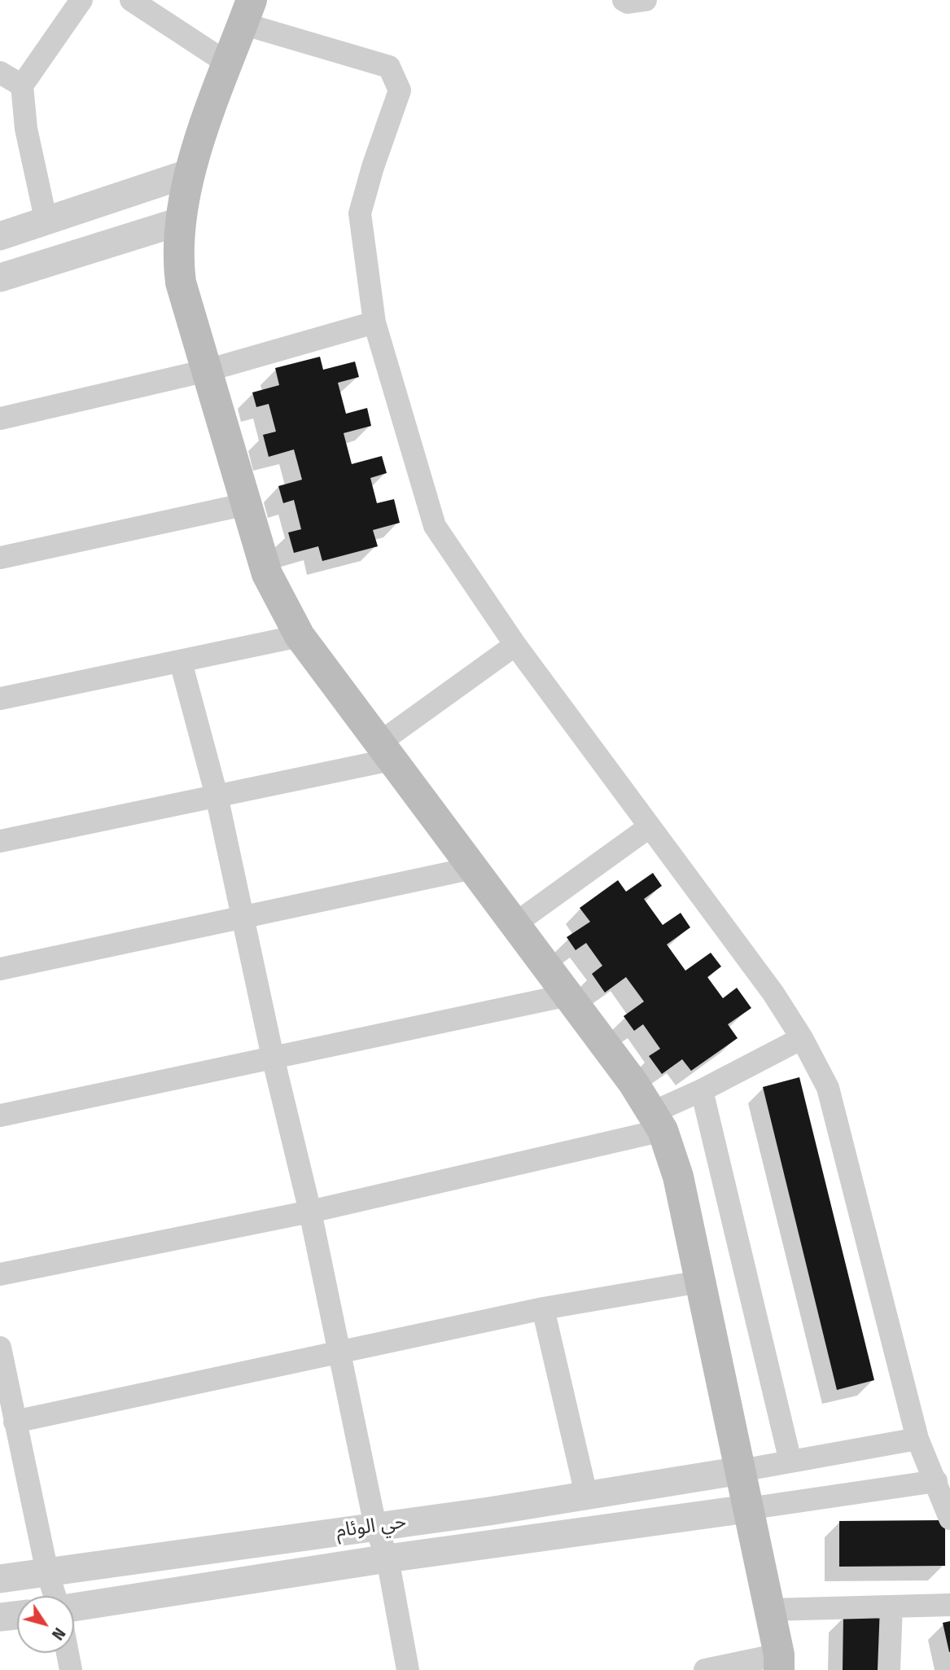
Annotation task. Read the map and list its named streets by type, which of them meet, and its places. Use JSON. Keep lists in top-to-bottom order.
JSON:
{
  "streets": {
    "street": ["حي الوئام"]
  },
  "north": "bottom right"
}
